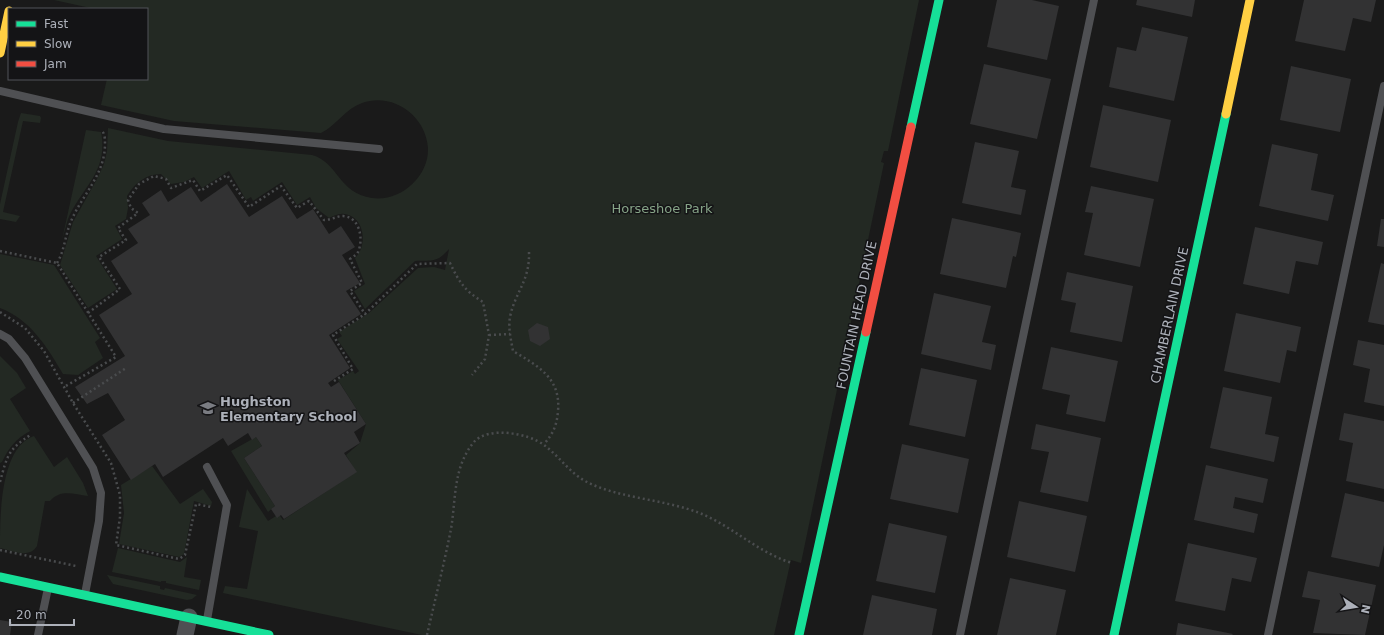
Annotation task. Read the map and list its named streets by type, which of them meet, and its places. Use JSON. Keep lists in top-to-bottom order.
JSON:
{
  "streets": {
    "street": ["FOUNTAIN HEAD DRIVE", "CHAMBERLAIN DRIVE"]
  },
  "parks": ["Horseshoe Park"],
  "places": {
    "school or university": ["Hughston Elementary School"]
  },
  "legend": ["Fast", "Slow", "Jam"],
  "scale_bar": "20 m",
  "north": "right"
}
